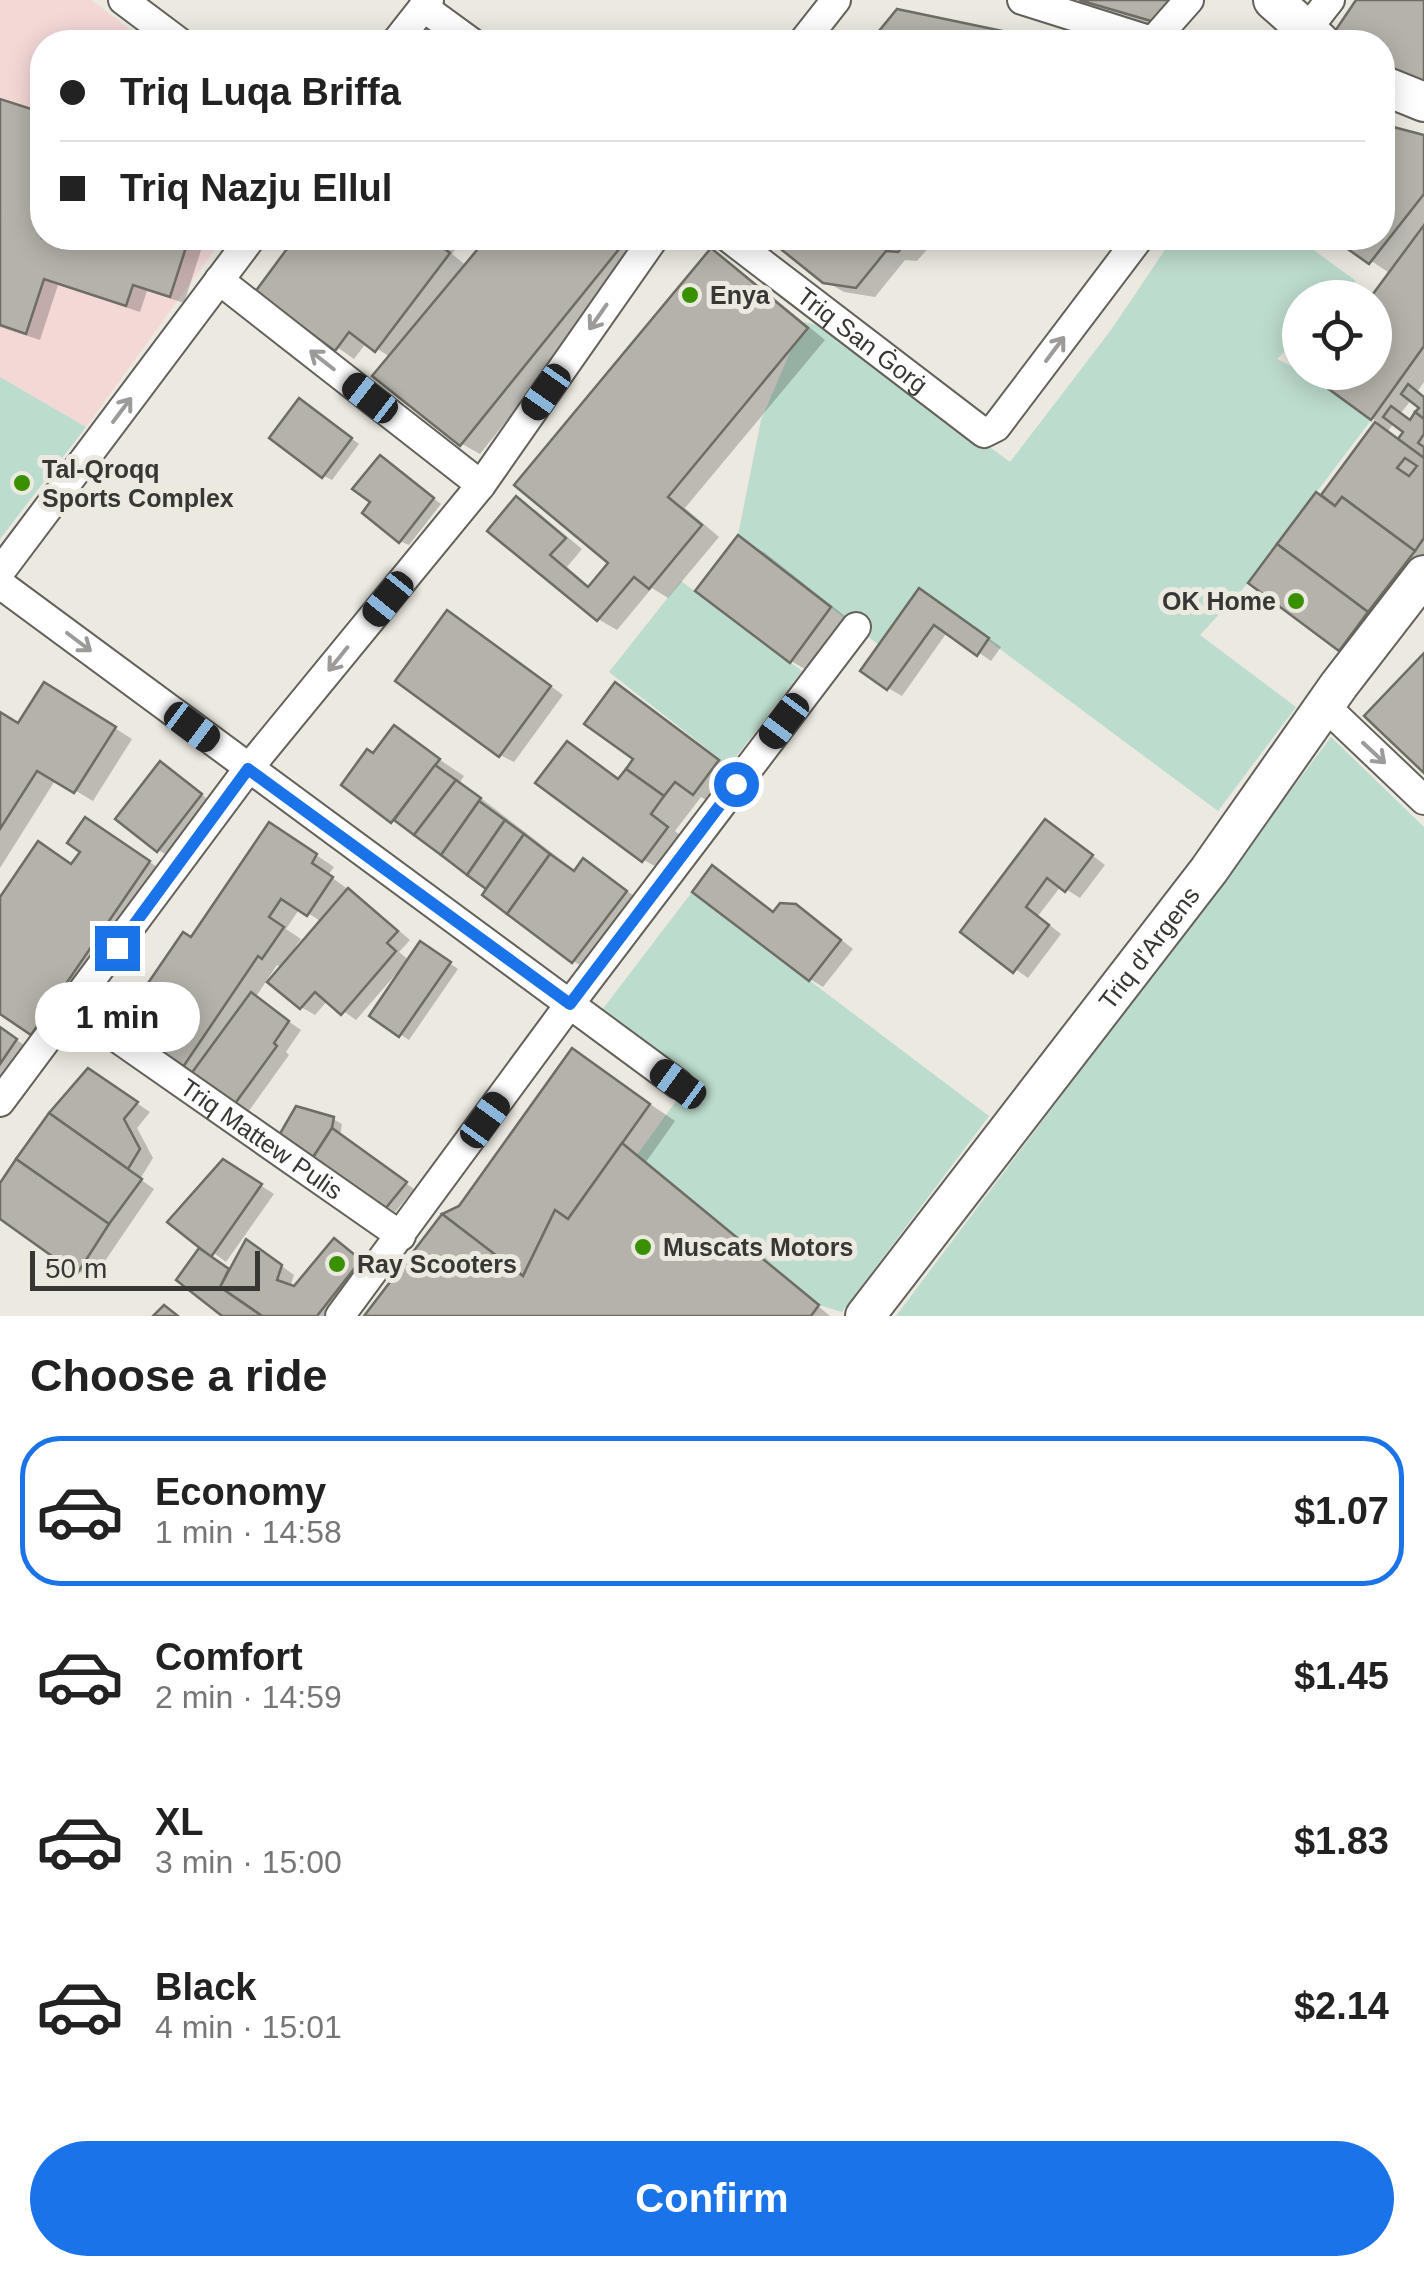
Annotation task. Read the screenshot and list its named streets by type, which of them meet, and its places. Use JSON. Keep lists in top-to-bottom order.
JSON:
{
  "streets": {
    "main road": ["Triq d'Argens"],
    "street": ["Triq San Ġorġ", "Triq Mattew Pulis"]
  },
  "places": [
    "Enya",
    "Tal-Qroqq Sports Complex",
    "OK Home",
    "Muscats Motors",
    "Ray Scooters"
  ],
  "scale_bar": "50 m",
  "page": {
    "banner": ["Triq Luqa Briffa", "Triq Nazju Ellul"],
    "bubble": "1 min",
    "scale": "50 m",
    "heading": "Choose a ride",
    "list": [
      {
        "name": "Economy",
        "note": "1 min · 14:58",
        "value": "$1.07"
      },
      {
        "name": "Comfort",
        "note": "2 min · 14:59",
        "value": "$1.45"
      },
      {
        "name": "XL",
        "note": "3 min · 15:00",
        "value": "$1.83"
      },
      {
        "name": "Black",
        "note": "4 min · 15:01",
        "value": "$2.14"
      }
    ],
    "buttons": "Confirm"
  }
}
